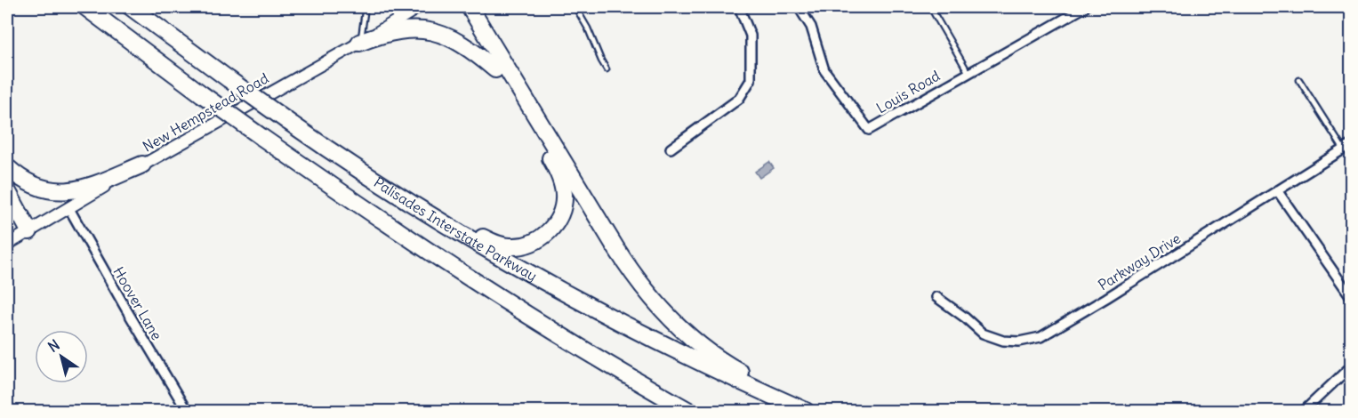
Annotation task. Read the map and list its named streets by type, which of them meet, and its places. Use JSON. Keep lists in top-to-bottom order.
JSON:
{
  "streets": {
    "highway": ["Palisades Interstate Parkway"],
    "street": [
      "Louis Road",
      "New Hempstead Road",
      "Parkway Drive",
      "Hoover Lane"
    ]
  },
  "crossings": [
    ["New Hempstead Road", "Hoover Lane"]
  ],
  "north": "top left"
}
